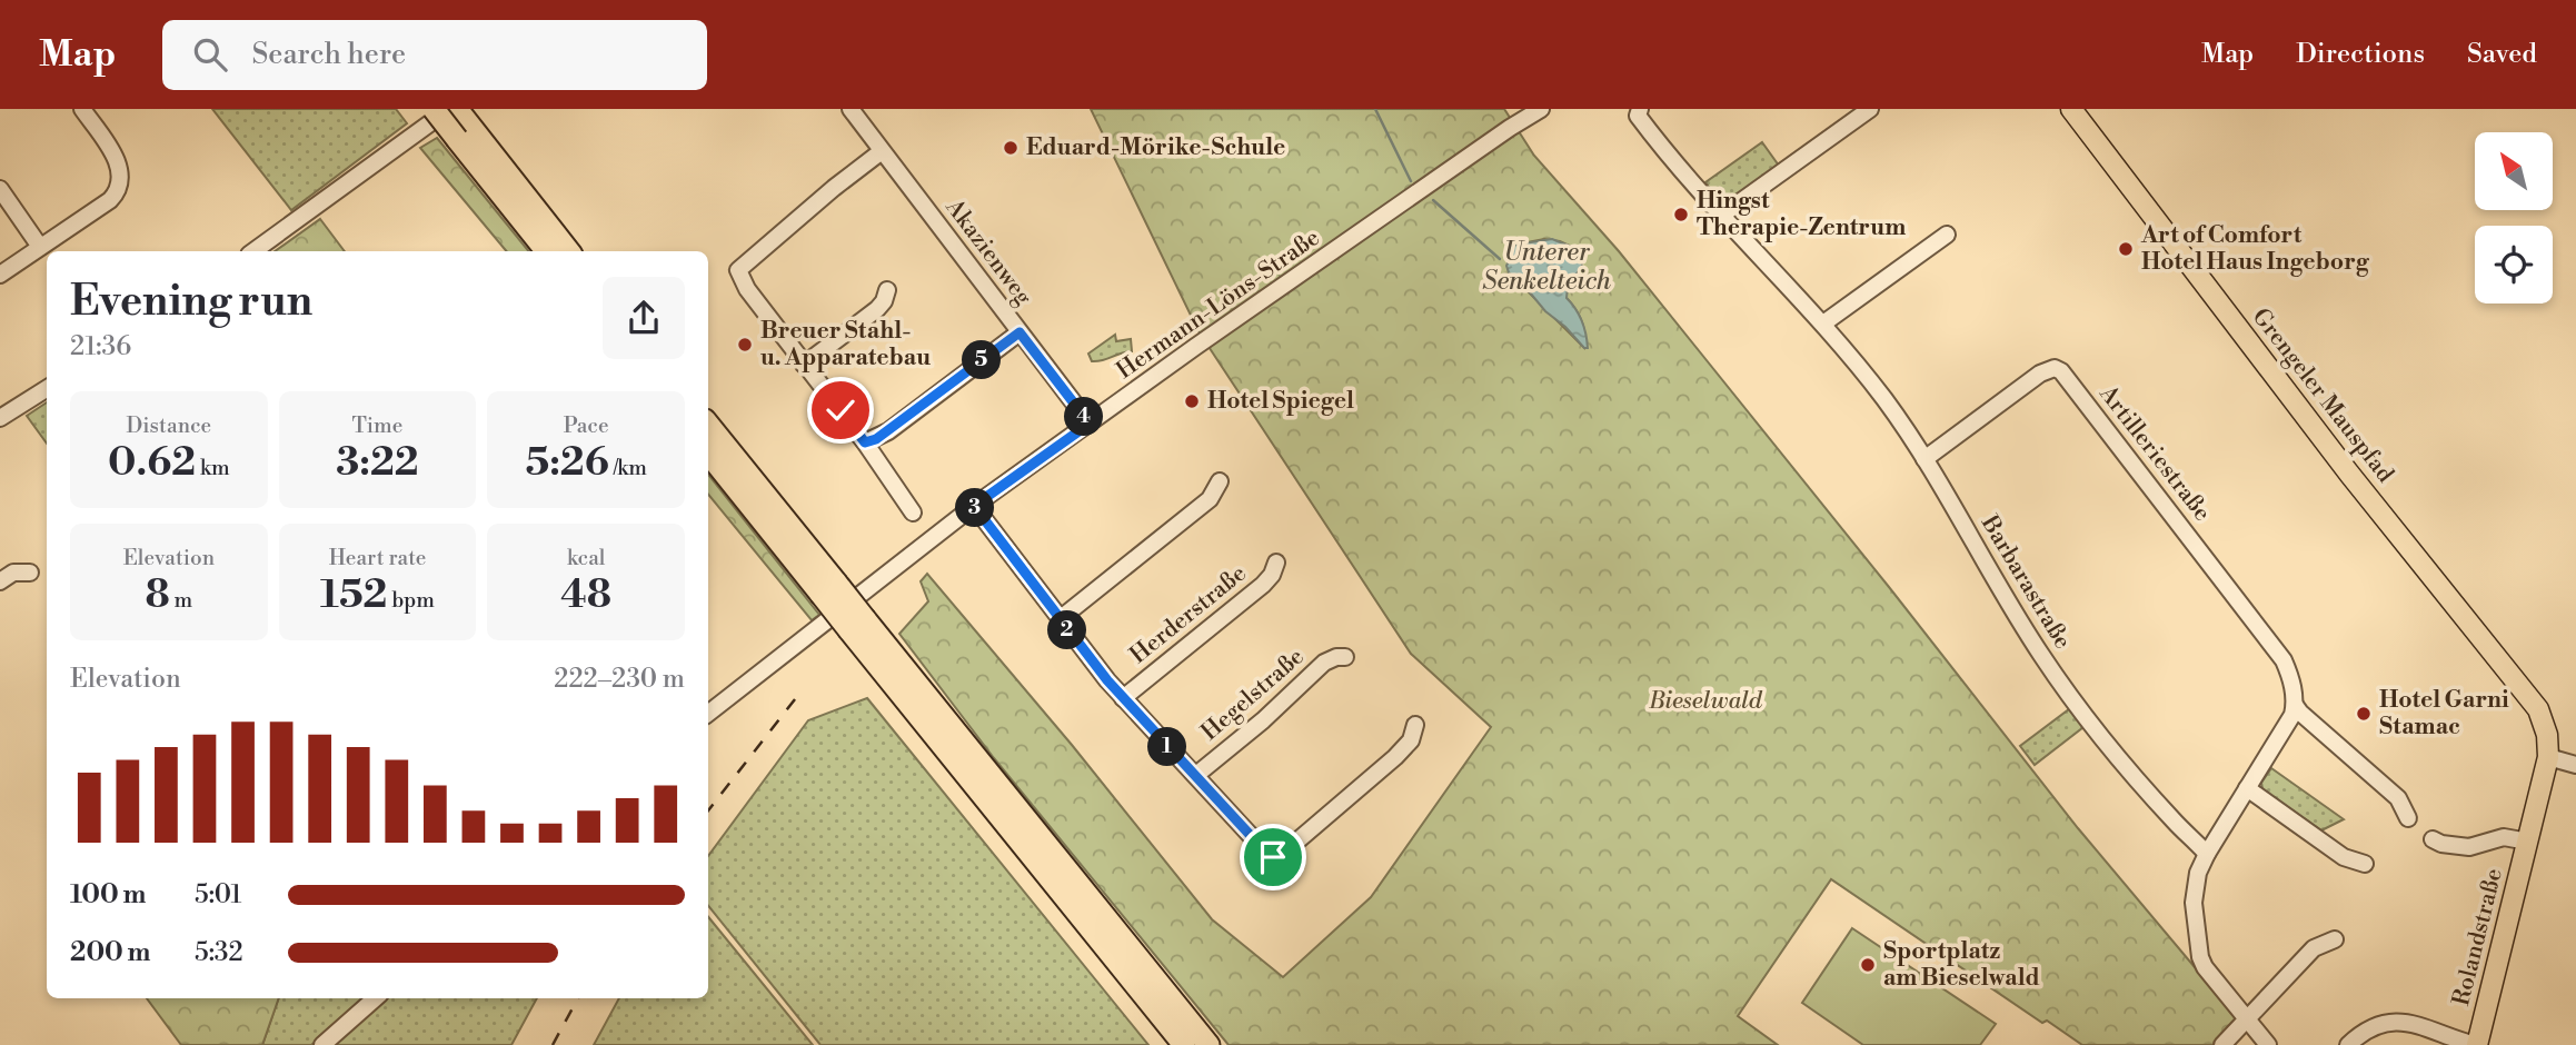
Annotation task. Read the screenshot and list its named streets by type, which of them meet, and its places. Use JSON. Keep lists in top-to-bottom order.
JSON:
{
  "streets": {
    "main road": ["Grengeler Mauspfad", "Rolandstraße"],
    "street": [
      "Akazienweg",
      "Hermann-Löns-Straße",
      "Artilleriestraße",
      "Barbarastraße",
      "Herderstraße",
      "Hegelstraße"
    ]
  },
  "crossings": [
    ["Akazienweg", "Hermann-Löns-Straße"],
    ["Grengeler Mauspfad", "Rolandstraße"],
    ["Artilleriestraße", "Barbarastraße"]
  ],
  "water": ["Unterer Senkelteich"],
  "parks": ["Bieselwald"],
  "places": [
    "Eduard-Mörike-Schule",
    "Hingst Therapie-Zentrum",
    "Art of Comfort Hotel Haus Ingeborg",
    "Breuer Stahl- u. Apparatebau",
    "Hotel Spiegel",
    "Hotel Garni Stamac",
    "Sportplatz am Bieselwald"
  ],
  "north": "top left",
  "page": {
    "header": "Map",
    "search": "Search here",
    "nav": ["Map", "Directions", "Saved"],
    "heading": ["Evening run", "21:36"],
    "pins": [
      "5",
      "4",
      "3",
      "2",
      "1"
    ],
    "stats": [
      ["Distance", "0.62 km"],
      ["Time", "3:22"],
      ["Pace", "5:26 /km"],
      ["Elevation", "8 m"],
      ["Heart rate", "152 bpm"],
      ["kcal", "48"]
    ],
    "chart": ["Elevation", "222–230 m"],
    "list": [
      {
        "name": "100 m",
        "note": "5:01"
      },
      {
        "name": "200 m",
        "note": "5:32"
      }
    ]
  }
}
